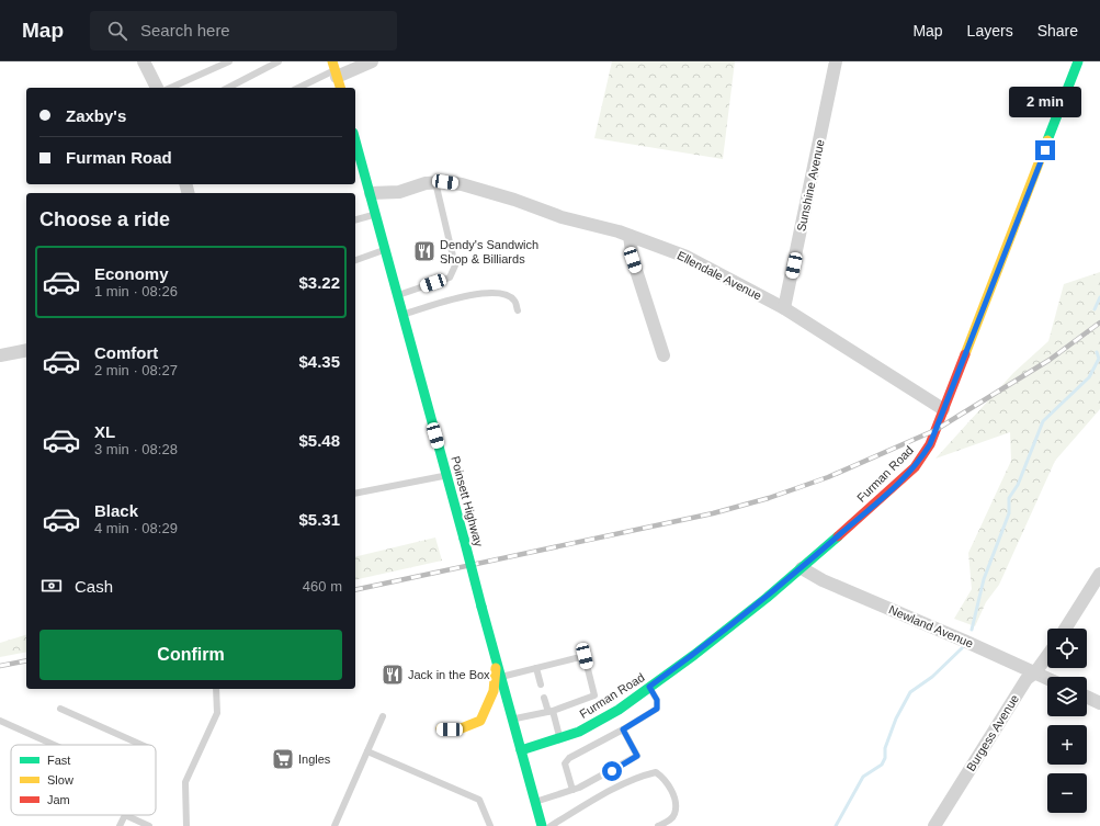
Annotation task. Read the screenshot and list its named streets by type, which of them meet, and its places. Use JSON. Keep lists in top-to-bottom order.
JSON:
{
  "streets": {
    "main road": ["Furman Road", "Poinsett Highway"],
    "street": [
      "Sunshine Avenue",
      "Ellendale Avenue",
      "Newland Avenue",
      "Burgess Avenue"
    ]
  },
  "crossings": [
    ["Sunshine Avenue", "Ellendale Avenue"],
    ["Ellendale Avenue", "Furman Road"],
    ["Ellendale Avenue", "Poinsett Highway"],
    ["Furman Road", "Poinsett Highway"],
    ["Furman Road", "Newland Avenue"],
    ["Newland Avenue", "Burgess Avenue"]
  ],
  "places": {
    "restaurant": ["Dendy's Sandwich Shop & Billiards", "Jack in the Box"],
    "supermarket": ["Ingles"]
  },
  "legend": ["Fast", "Slow", "Jam"],
  "page": {
    "header": "Map",
    "search": "Search here",
    "nav": ["Map", "Layers", "Share"],
    "bubble": "2 min",
    "banner": ["Zaxby's", "Furman Road"],
    "heading": "Choose a ride",
    "list": [
      {
        "name": "Economy",
        "note": "1 min · 08:26",
        "value": "$3.22"
      },
      {
        "name": "Comfort",
        "note": "2 min · 08:27",
        "value": "$4.35"
      },
      {
        "name": "XL",
        "note": "3 min · 08:28",
        "value": "$5.48"
      },
      {
        "name": "Black",
        "note": "4 min · 08:29",
        "value": "$5.31"
      }
    ],
    "pay": ["Cash", "460 m"],
    "buttons": "Confirm",
    "map_buttons": ["+", "−"]
  }
}
